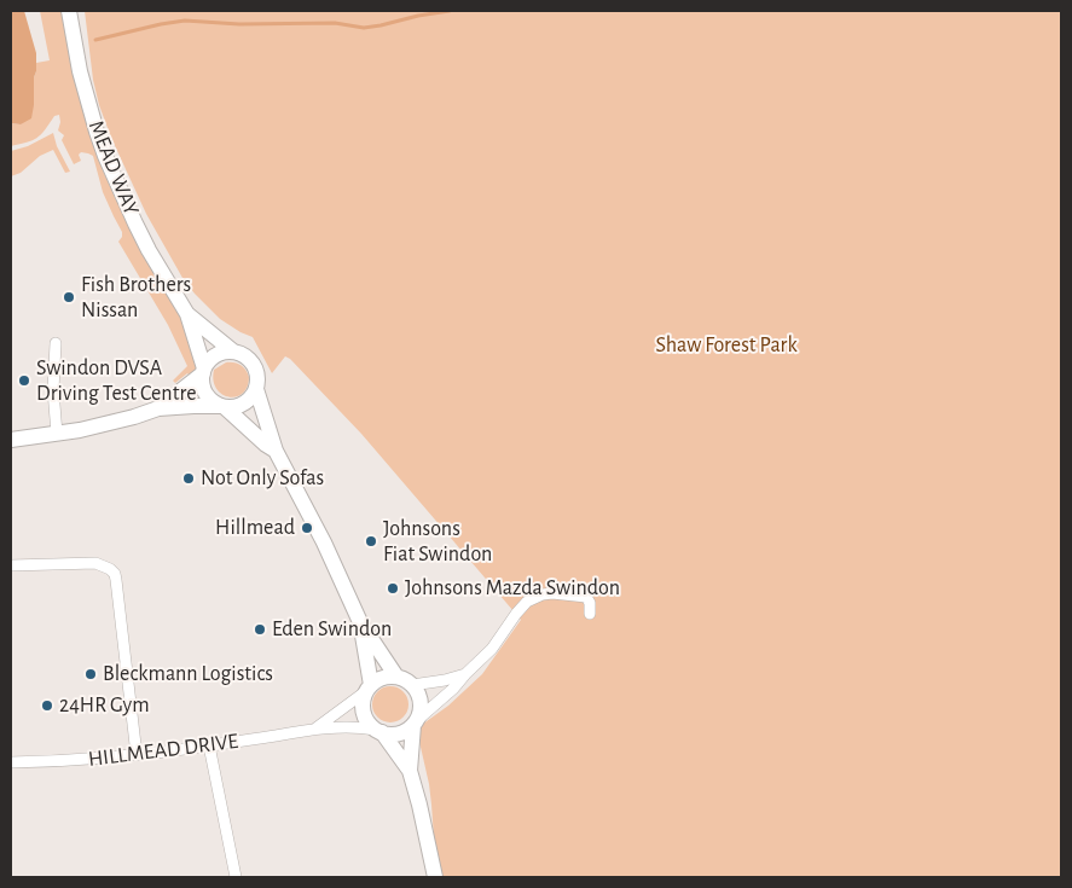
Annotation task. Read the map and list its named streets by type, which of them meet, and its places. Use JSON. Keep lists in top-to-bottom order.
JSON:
{
  "streets": {
    "main road": ["MEAD WAY"],
    "street": ["HILLMEAD DRIVE"]
  },
  "parks": ["Shaw Forest Park"],
  "places": [
    "Fish Brothers Nissan",
    "Swindon DVSA Driving Test Centre",
    "Not Only Sofas",
    "Hillmead",
    "Johnsons Fiat Swindon",
    "Johnsons Mazda Swindon",
    "Eden Swindon",
    "Bleckmann Logistics",
    "24HR Gym"
  ]
}
